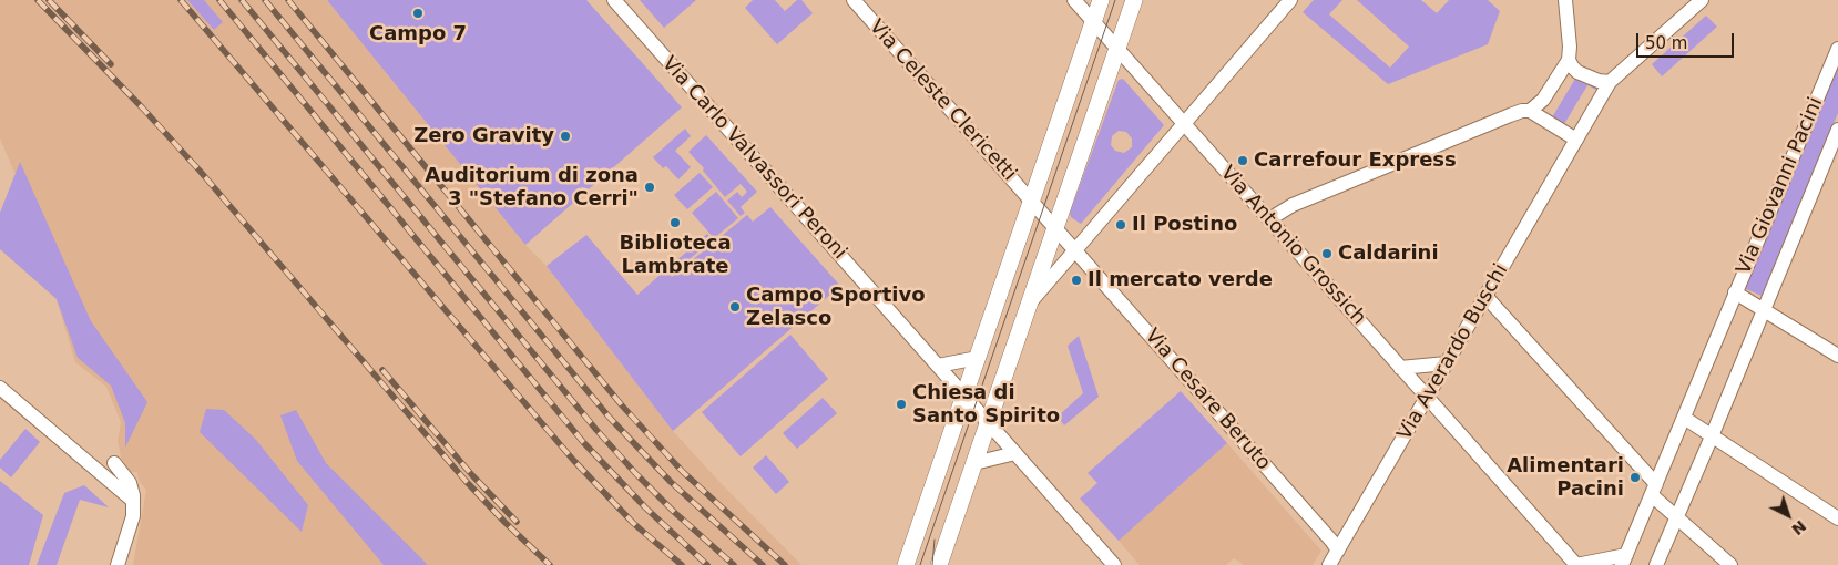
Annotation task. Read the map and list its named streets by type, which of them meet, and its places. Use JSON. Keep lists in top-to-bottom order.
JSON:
{
  "streets": {
    "street": [
      "Via Celeste Clericetti",
      "Via Carlo Valvassori Peroni",
      "Via Giovanni Pacini",
      "Via Antonio Grossich",
      "Via Averardo Buschi",
      "Via Cesare Beruto"
    ]
  },
  "crossings": [
    ["Via Celeste Clericetti", "Via Cesare Beruto"],
    ["Via Giovanni Pacini", "Via Antonio Grossich"],
    ["Via Antonio Grossich", "Via Averardo Buschi"],
    ["Via Averardo Buschi", "Via Cesare Beruto"]
  ],
  "places": [
    "Campo 7",
    "Zero Gravity",
    "Carrefour Express",
    "Auditorium di zona 3 \"Stefano Cerri\"",
    "Biblioteca Lambrate",
    "Il Postino",
    "Caldarini",
    "Il mercato verde",
    "Campo Sportivo Zelasco",
    "Chiesa di Santo Spirito",
    "Alimentari Pacini"
  ],
  "scale_bar": "50 m",
  "north": "bottom right"
}
